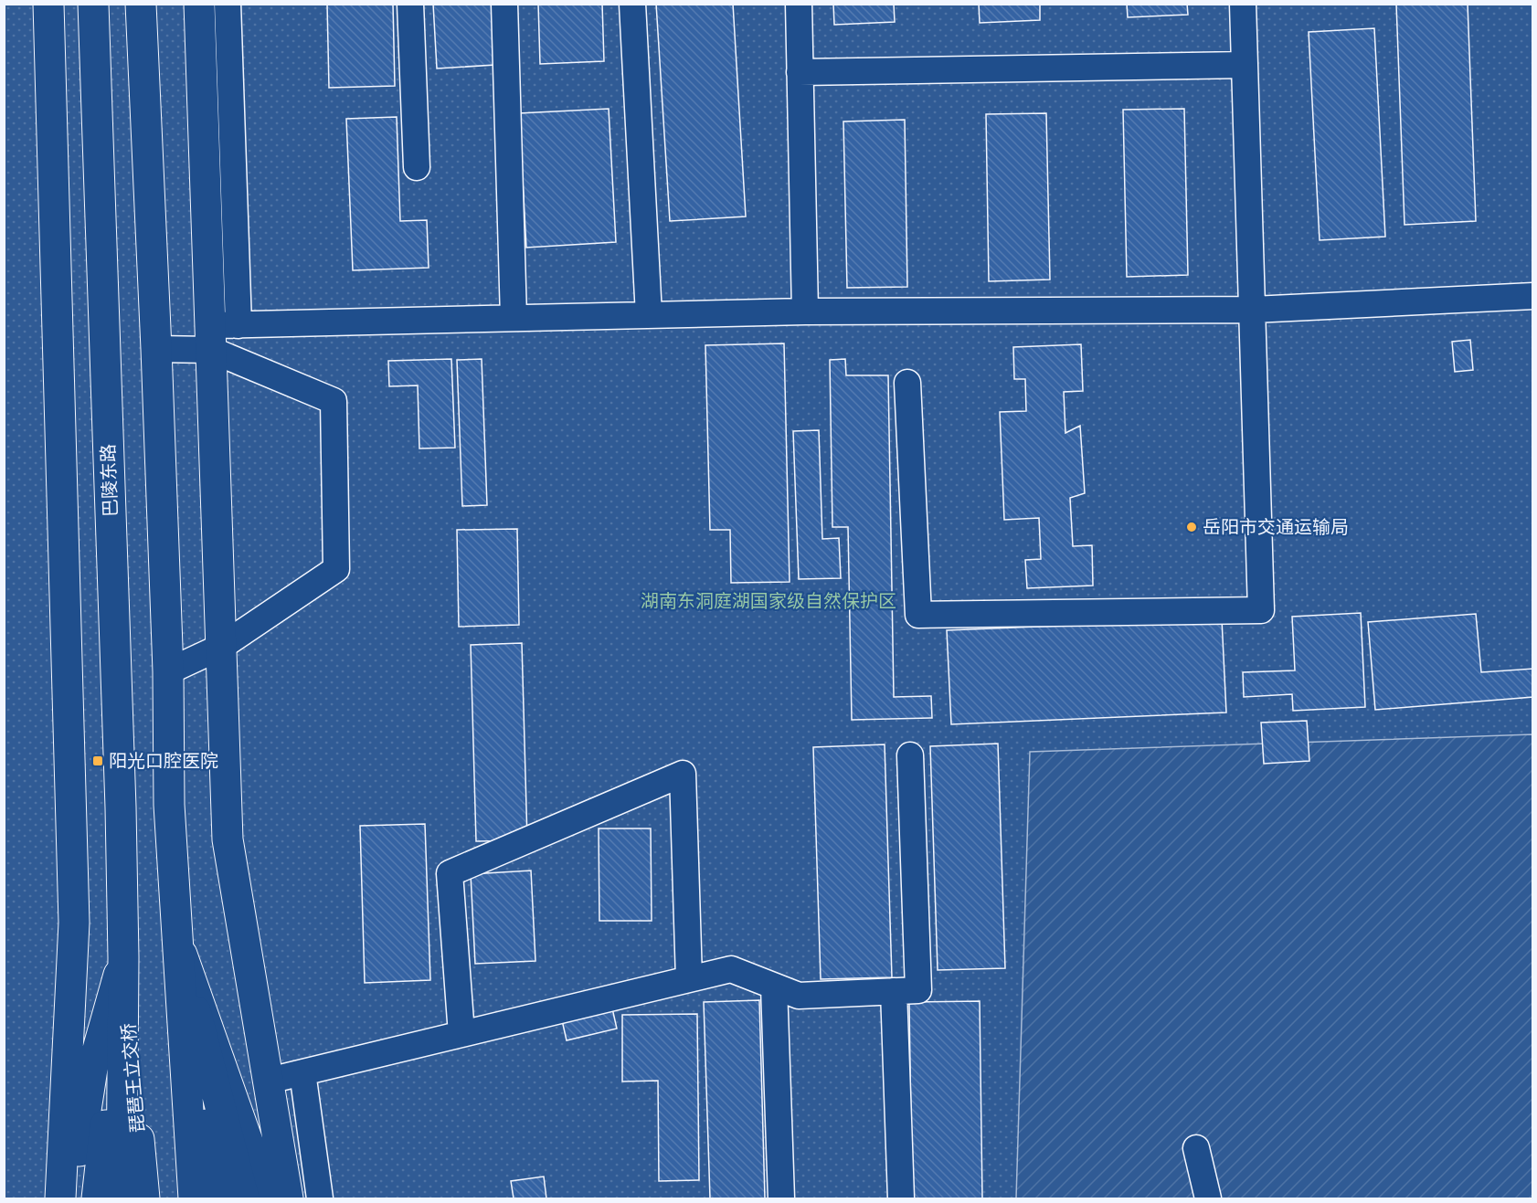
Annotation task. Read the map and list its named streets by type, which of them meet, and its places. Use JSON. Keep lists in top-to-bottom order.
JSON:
{
  "streets": {
    "main road": ["巴陵东路", "琵琶王立交桥"]
  },
  "crossings": [
    ["巴陵东路", "琵琶王立交桥"]
  ],
  "parks": ["湖南东洞庭湖国家级自然保护区"],
  "places": {
    "other": ["岳阳市交通运输局"],
    "transit": ["阳光口腔医院"]
  }
}
